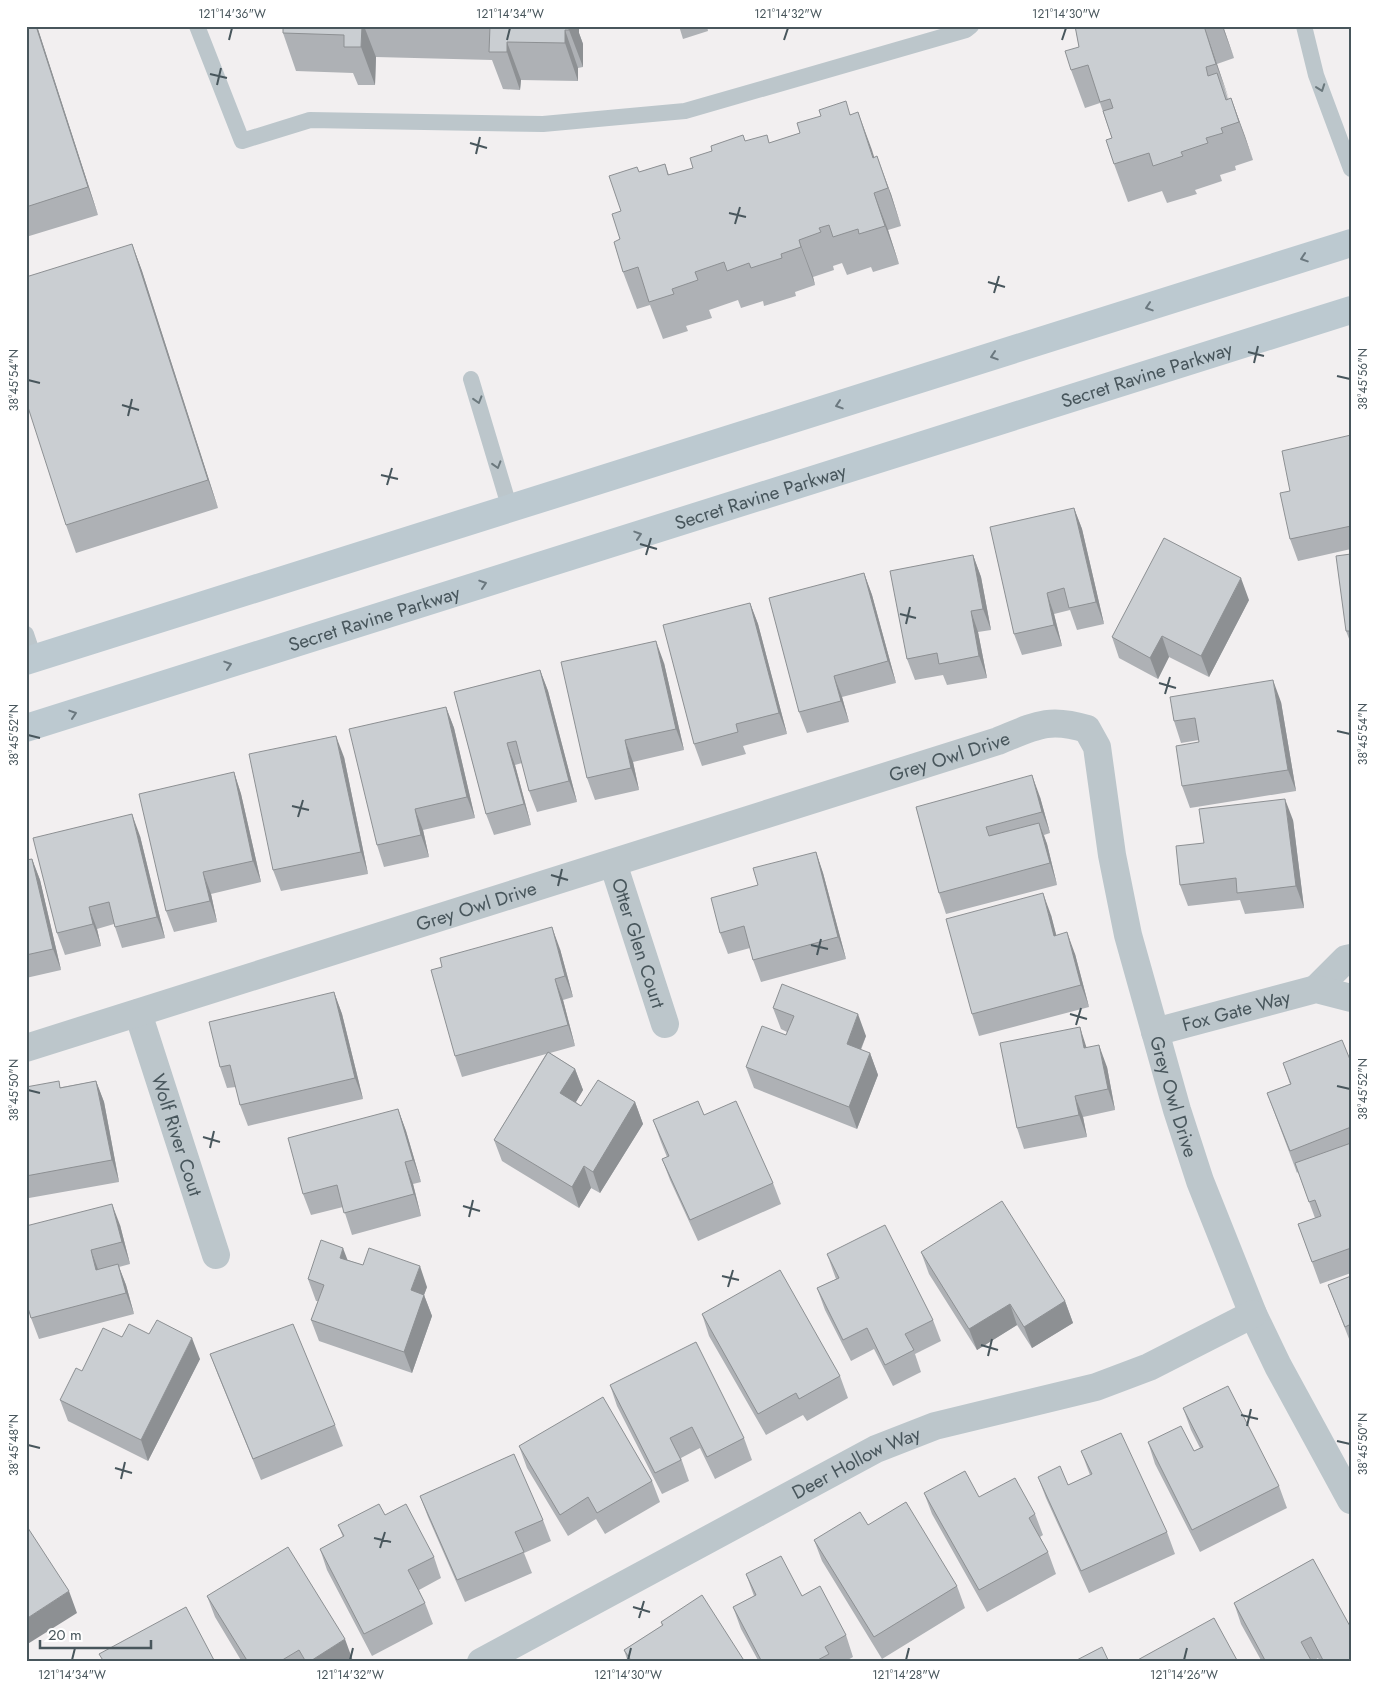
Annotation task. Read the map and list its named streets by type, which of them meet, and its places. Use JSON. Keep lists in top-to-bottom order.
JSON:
{
  "streets": {
    "main road": ["Secret Ravine Parkway"],
    "street": [
      "Grey Owl Drive",
      "Otter Glen Court",
      "Fox Gate Way",
      "Wolf River Cout",
      "Deer Hollow Way"
    ]
  },
  "crossings": [
    ["Grey Owl Drive", "Otter Glen Court"],
    ["Grey Owl Drive", "Fox Gate Way"],
    ["Grey Owl Drive", "Wolf River Cout"],
    ["Grey Owl Drive", "Deer Hollow Way"]
  ],
  "scale_bar": "20 m",
  "coordinates": [
    "121°14'36\"W",
    "121°14'34\"W",
    "121°14'32\"W",
    "121°14'30\"W",
    "38°45'56\"N",
    "38°45'54\"N",
    "38°45'52\"N",
    "38°45'50\"N",
    "38°45'48\"N",
    "121°14'28\"W",
    "121°14'26\"W"
  ]
}
